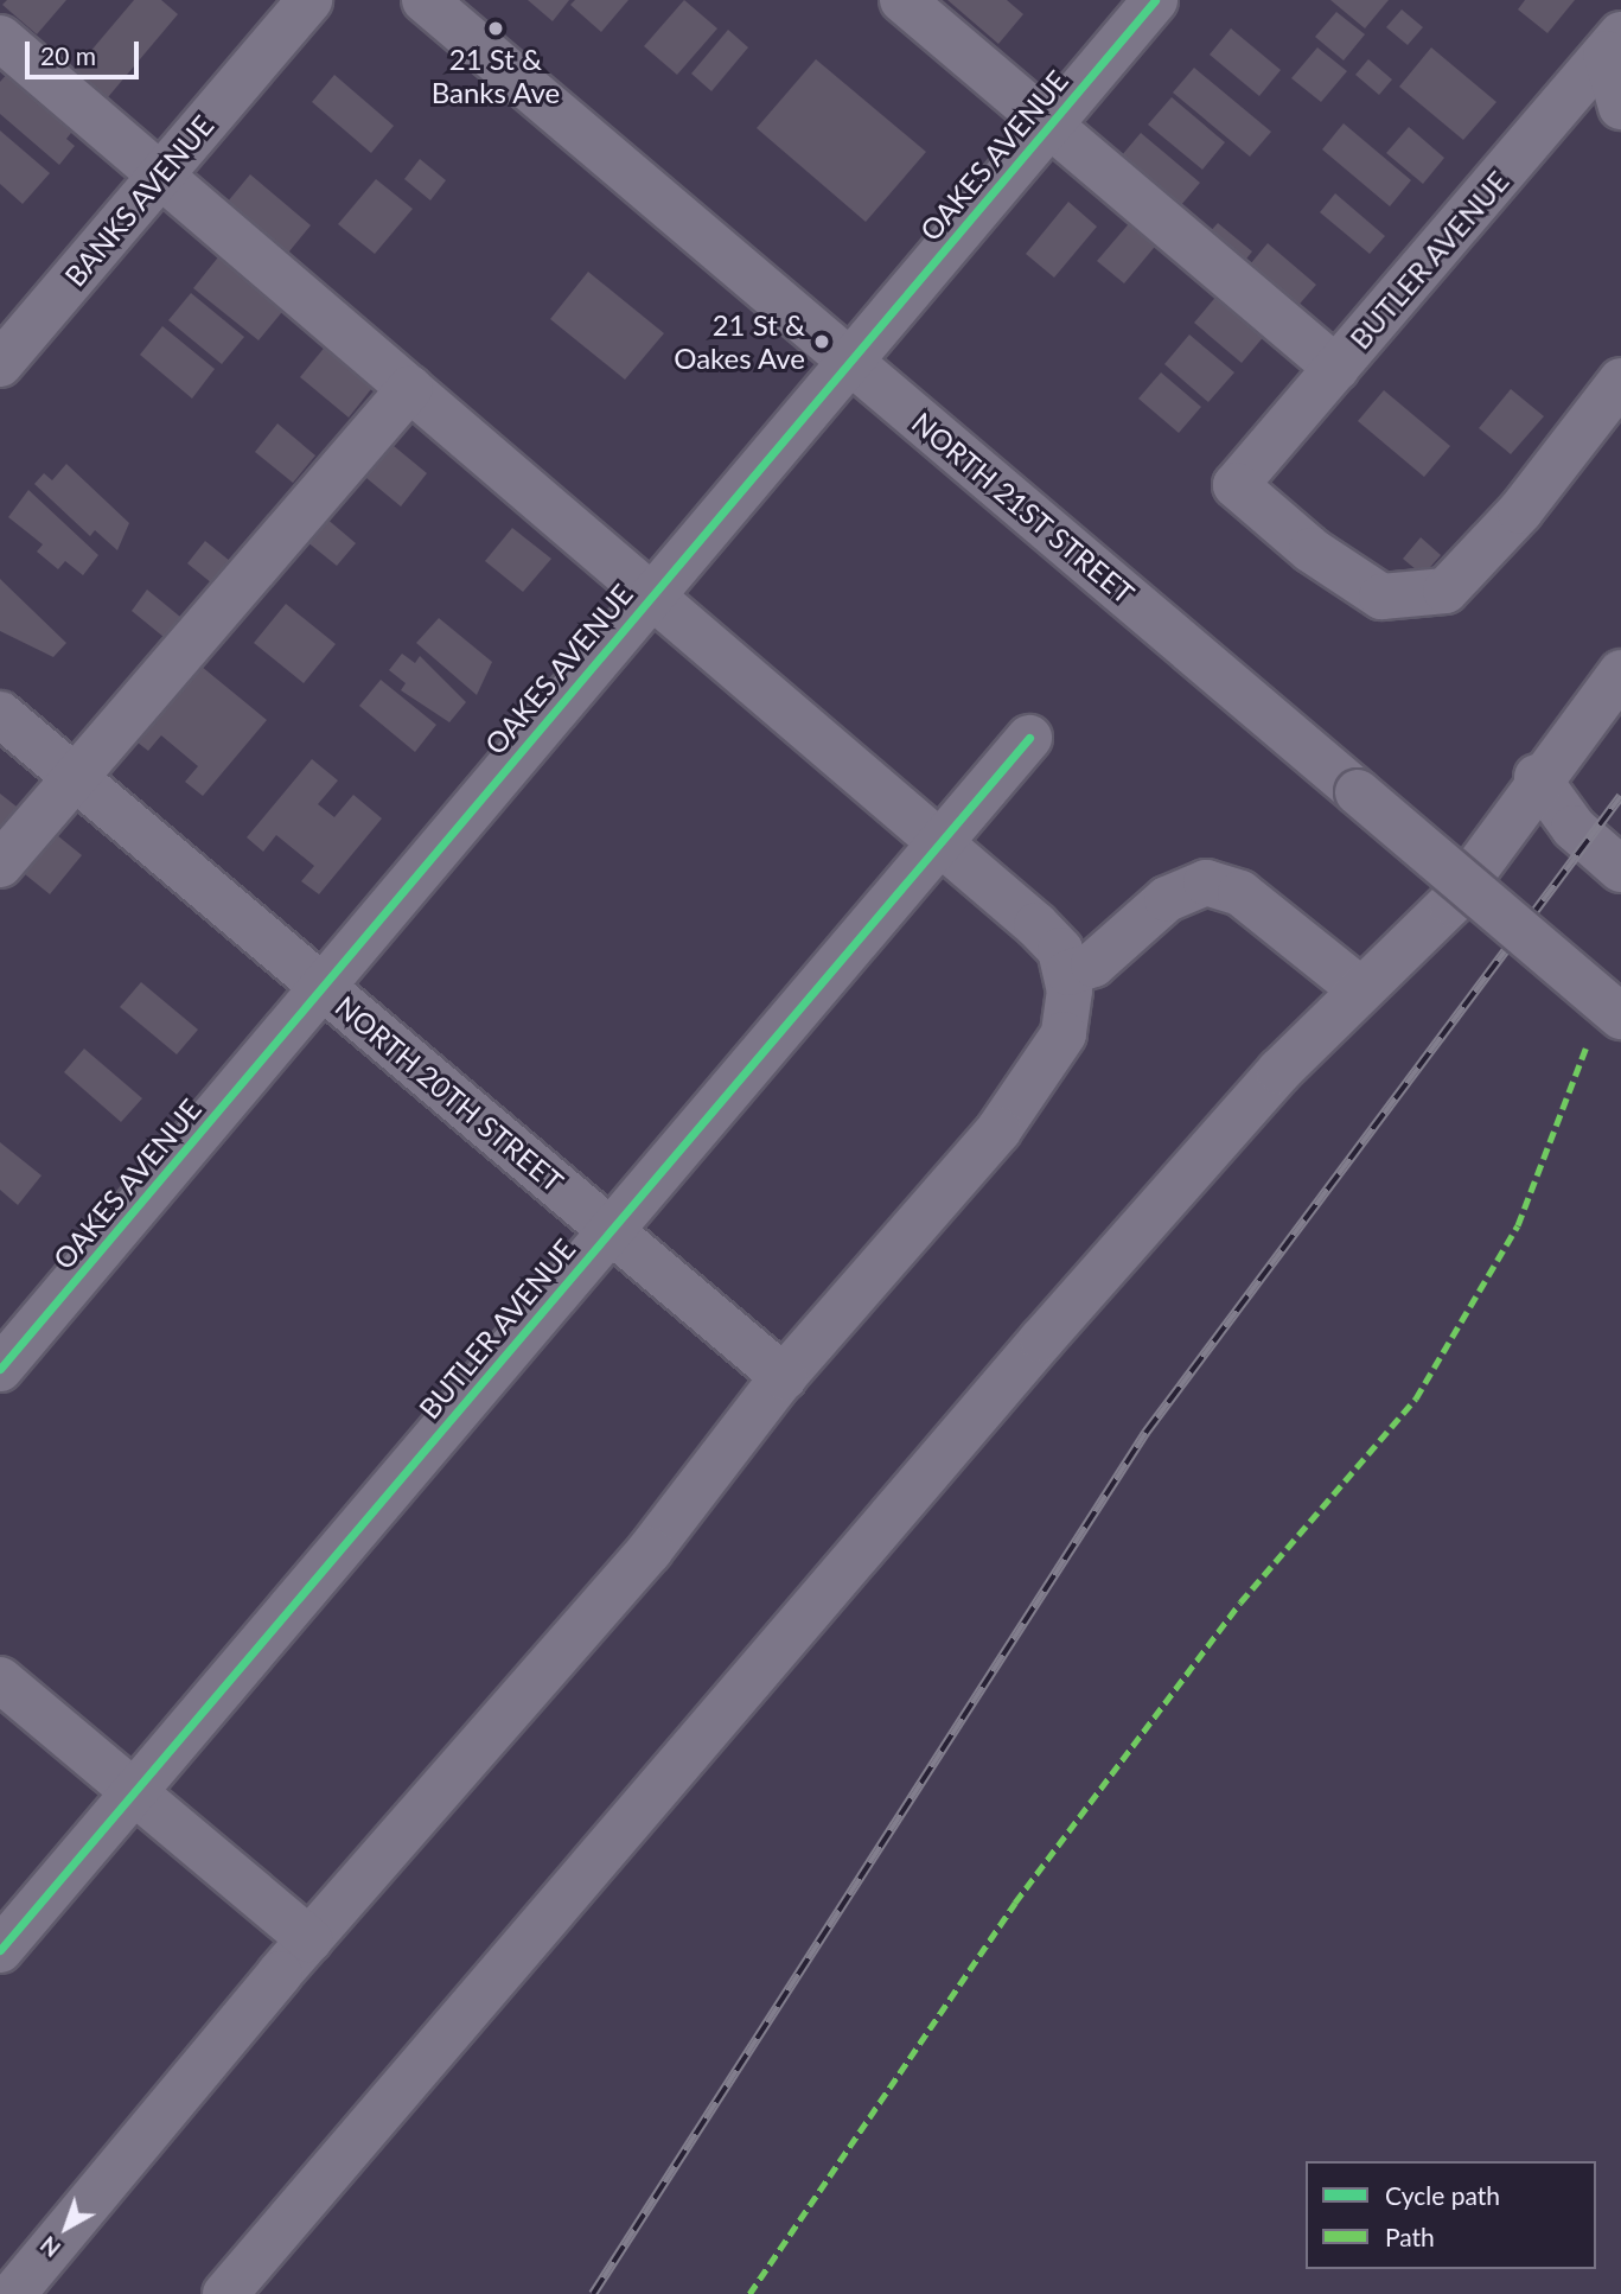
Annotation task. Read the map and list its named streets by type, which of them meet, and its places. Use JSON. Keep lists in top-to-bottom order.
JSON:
{
  "streets": {
    "street": [
      "OAKES AVENUE",
      "BANKS AVENUE",
      "BUTLER AVENUE",
      "NORTH 21ST STREET",
      "NORTH 20TH STREET"
    ]
  },
  "crossings": [
    ["OAKES AVENUE", "NORTH 21ST STREET"],
    ["OAKES AVENUE", "NORTH 20TH STREET"],
    ["BUTLER AVENUE", "NORTH 20TH STREET"]
  ],
  "places": ["21 St & Banks Ave", "21 St & Oakes Ave"],
  "legend": ["Cycle path", "Path"],
  "scale_bar": "20 m",
  "north": "bottom left"
}
